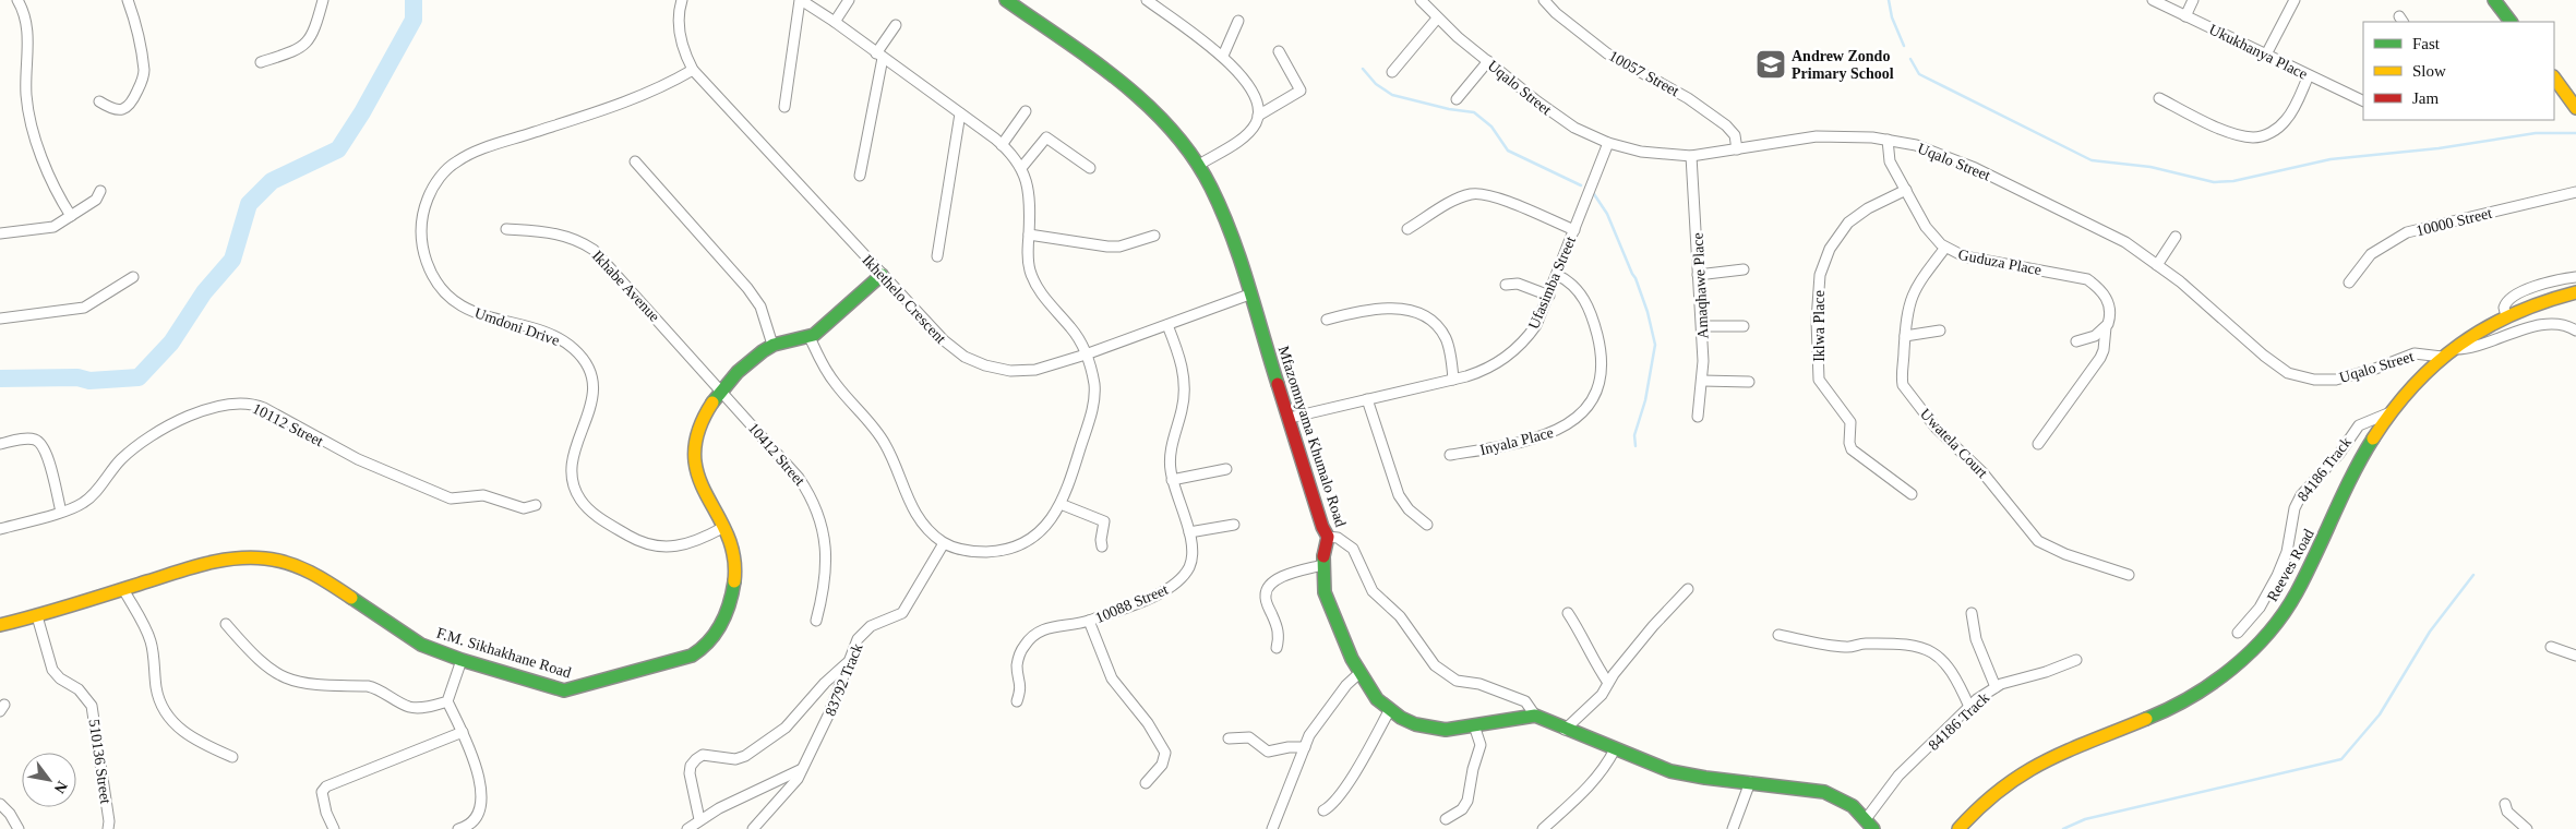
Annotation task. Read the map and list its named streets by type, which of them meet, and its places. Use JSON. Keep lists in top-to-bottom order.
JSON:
{
  "streets": {
    "street": [
      "Ukukhanya Place",
      "10057 Street",
      "Uqalo Street",
      "10000 Street",
      "Guduza Place",
      "Ufasimba Street",
      "Ikhabe Avenue",
      "Amaqhawe Place",
      "Ikhethelo Crescent",
      "Umdoni Drive",
      "Iklwa Place",
      "10112 Street",
      "Mfazomnyama Khumalo Road",
      "Inyala Place",
      "Uwatela Court",
      "10412 Street",
      "84186 Track",
      "Reeves Road",
      "10088 Street",
      "F.M. Sikhakhane Road",
      "83792 Track",
      "510136 Street"
    ]
  },
  "crossings": [
    ["10057 Street", "Uqalo Street"],
    ["Uqalo Street", "Guduza Place"],
    ["Uqalo Street", "Ufasimba Street"],
    ["Uqalo Street", "Amaqhawe Place"],
    ["Uqalo Street", "Reeves Road"],
    ["Guduza Place", "Iklwa Place"],
    ["Guduza Place", "Uwatela Court"],
    ["Ufasimba Street", "Mfazomnyama Khumalo Road"],
    ["Ufasimba Street", "Inyala Place"],
    ["Ikhabe Avenue", "10412 Street"],
    ["Ikhabe Avenue", "F.M. Sikhakhane Road"],
    ["Ikhethelo Crescent", "Umdoni Drive"],
    ["Ikhethelo Crescent", "Mfazomnyama Khumalo Road"],
    ["Ikhethelo Crescent", "10088 Street"],
    ["Umdoni Drive", "F.M. Sikhakhane Road"],
    ["10412 Street", "F.M. Sikhakhane Road"],
    ["84186 Track", "Reeves Road"],
    ["F.M. Sikhakhane Road", "510136 Street"]
  ],
  "places": {
    "school or university": ["Andrew Zondo Primary School"]
  },
  "legend": ["Fast", "Slow", "Jam"],
  "north": "bottom right"
}
